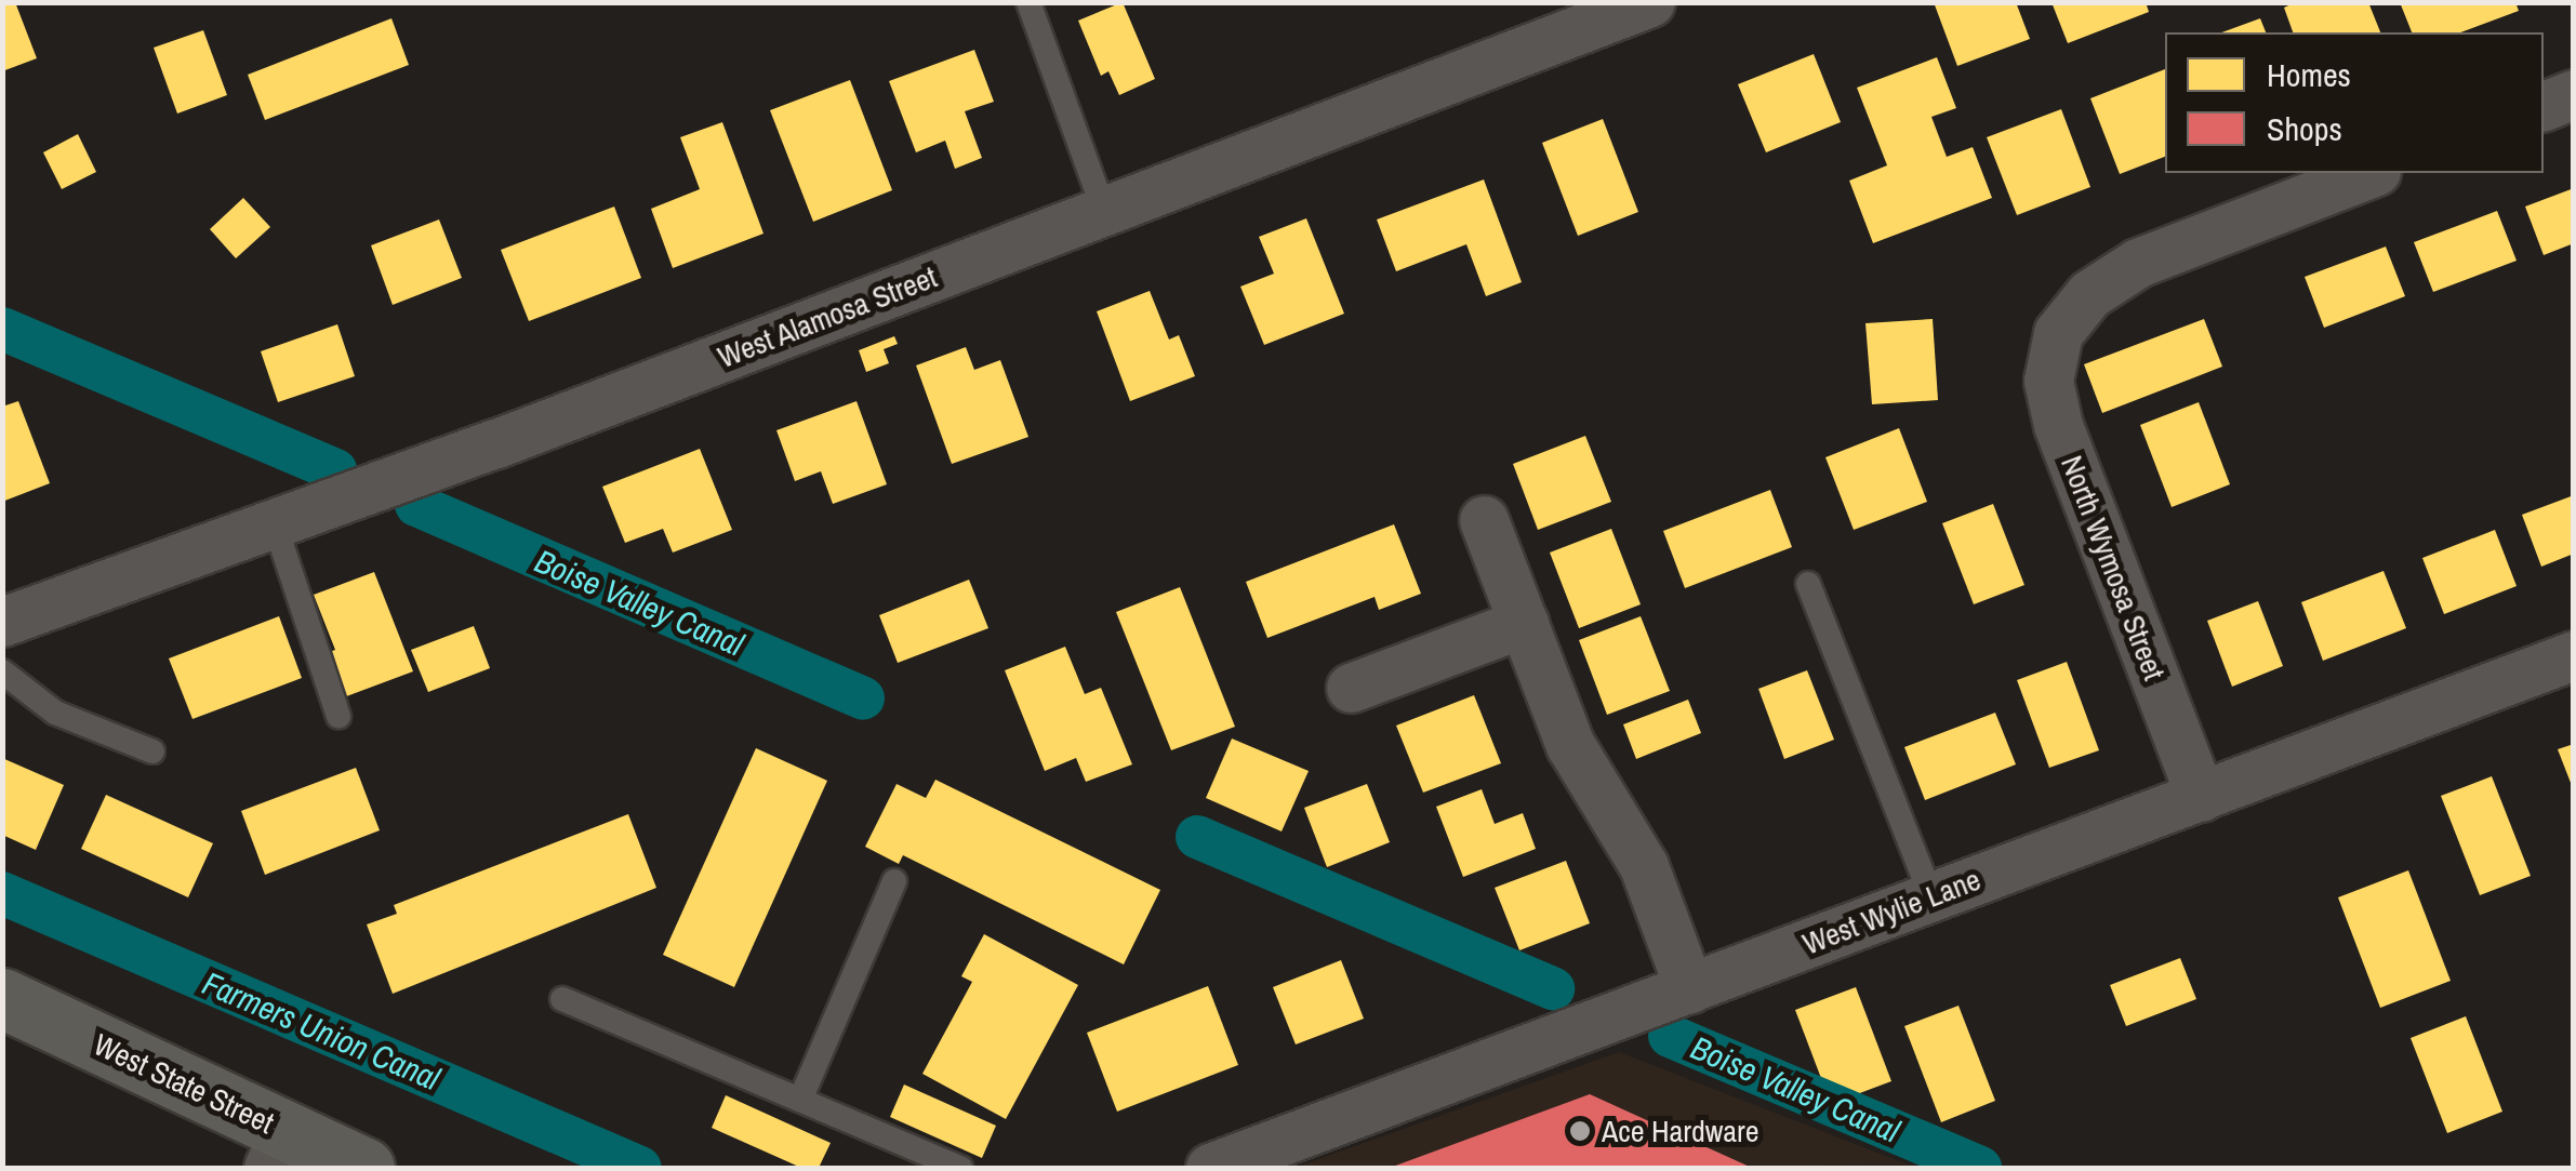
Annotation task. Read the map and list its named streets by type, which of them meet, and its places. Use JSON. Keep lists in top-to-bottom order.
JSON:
{
  "streets": {
    "main road": ["West State Street"],
    "street": ["West Alamosa Street", "North Wymosa Street", "West Wylie Lane"]
  },
  "crossings": [
    ["North Wymosa Street", "West Wylie Lane"]
  ],
  "water": ["Boise Valley Canal", "Farmers Union Canal"],
  "places": ["Ace Hardware"],
  "legend": ["Homes", "Shops"]
}
